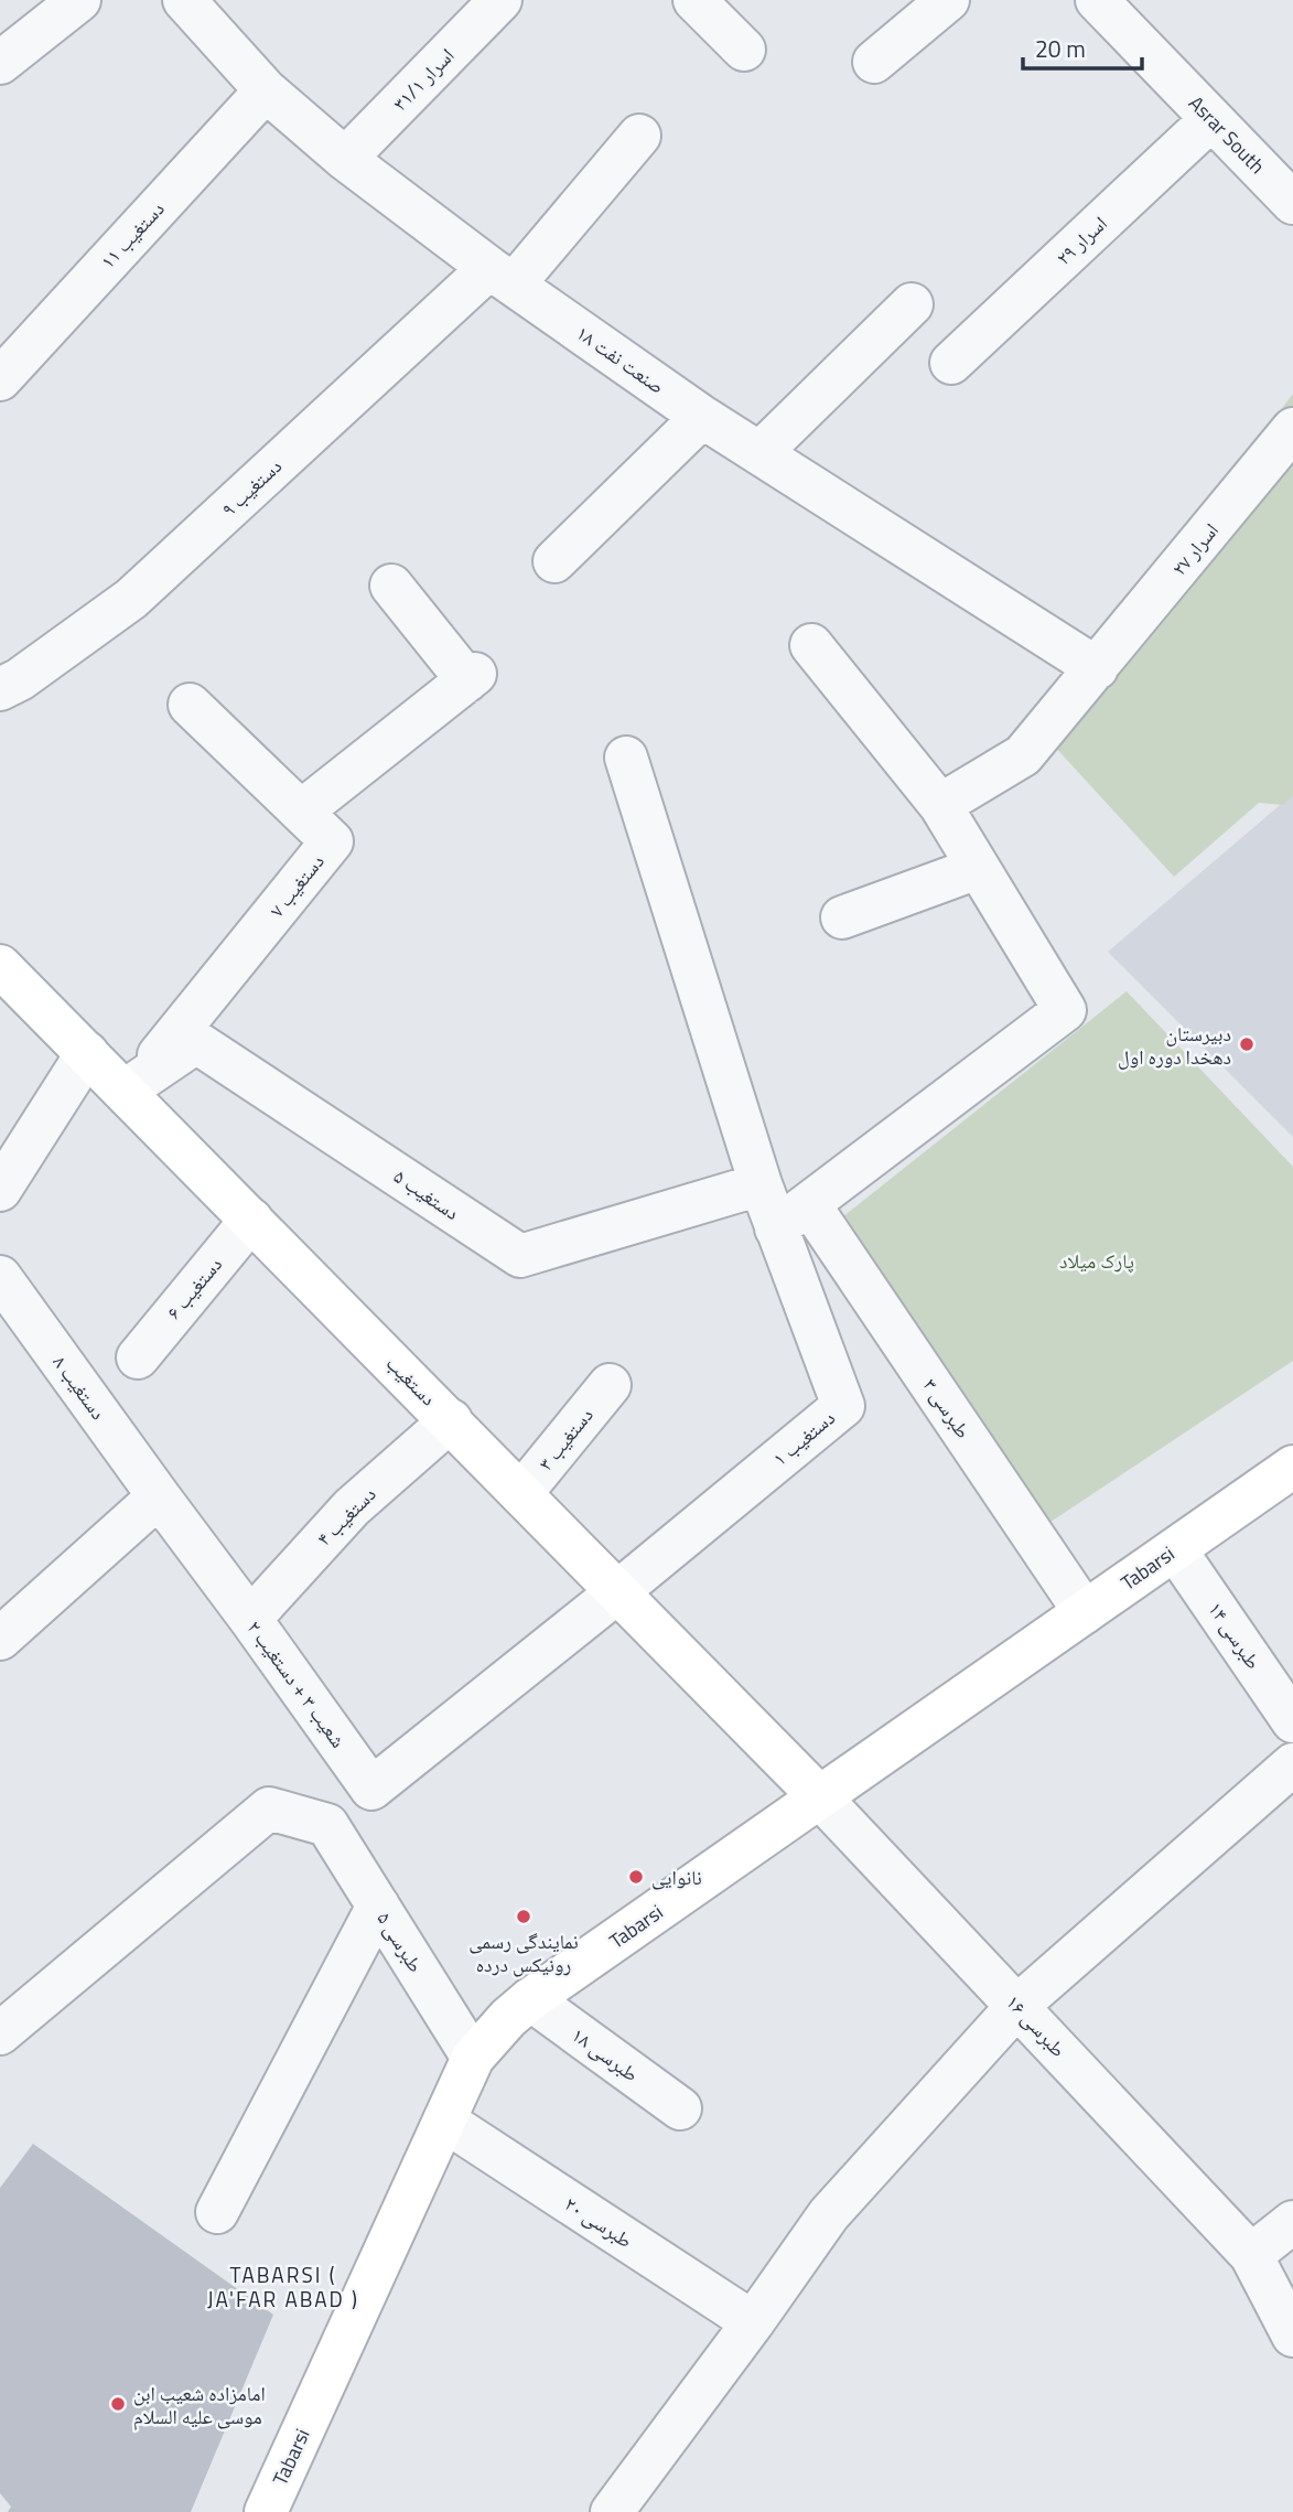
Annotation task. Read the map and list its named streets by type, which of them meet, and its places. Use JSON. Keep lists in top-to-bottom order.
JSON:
{
  "streets": {
    "main road": ["دستغیب", "Tabarsi"],
    "street": [
      "اسرار ۳۱/۱",
      "Asrar South",
      "دستغیب ۱۱",
      "اسرار ۲۹",
      "صنعت نفت ۱۸",
      "دستغیب ۹",
      "اسرار ۲۷",
      "دستغیب ۷",
      "دستغیب ۵",
      "دستغیب ۶",
      "دستغیب ۸",
      "طبرسی ۳",
      "دستغیب ۱",
      "دستغیب ۳",
      "دستغیب ۴",
      "طبرسی ۱۴",
      "شعیب ۳ + دستغیب ۲",
      "طبرسی ۵",
      "طبرسی ۱۶",
      "طبرسی ۱۸",
      "طبرسی ۲۰"
    ]
  },
  "crossings": [
    ["اسرار ۳۱/۱", "صنعت نفت ۱۸"],
    ["Asrar South", "اسرار ۲۹"],
    ["دستغیب ۱۱", "صنعت نفت ۱۸"],
    ["صنعت نفت ۱۸", "دستغیب ۹"],
    ["صنعت نفت ۱۸", "اسرار ۲۷"],
    ["دستغیب ۷", "دستغیب ۵"],
    ["دستغیب ۷", "دستغیب"],
    ["دستغیب ۵", "دستغیب"],
    ["دستغیب ۵", "دستغیب ۱"],
    ["دستغیب ۶", "دستغیب"],
    ["دستغیب", "دستغیب ۱"],
    ["دستغیب", "دستغیب ۳"],
    ["دستغیب", "دستغیب ۴"],
    ["دستغیب", "Tabarsi"],
    ["دستغیب", "طبرسی ۱۶"],
    ["دستغیب ۸", "شعیب ۳ + دستغیب ۲"],
    ["طبرسی ۳", "Tabarsi"],
    ["دستغیب ۴", "شعیب ۳ + دستغیب ۲"],
    ["Tabarsi", "طبرسی ۱۴"],
    ["Tabarsi", "طبرسی ۵"],
    ["Tabarsi", "طبرسی ۱۶"],
    ["Tabarsi", "طبرسی ۱۸"],
    ["Tabarsi", "طبرسی ۲۰"]
  ],
  "districts": ["TABARSI ( JA'FAR ABAD )"],
  "parks": ["پارک میلاد"],
  "places": [
    "دبیرستان دهخدا دوره اول",
    "نانوایی",
    "نمایندگی رسمی رونیکس درده",
    "امامزاده شعیب ابن موسی علیه السلام"
  ],
  "scale_bar": "20 m"
}
